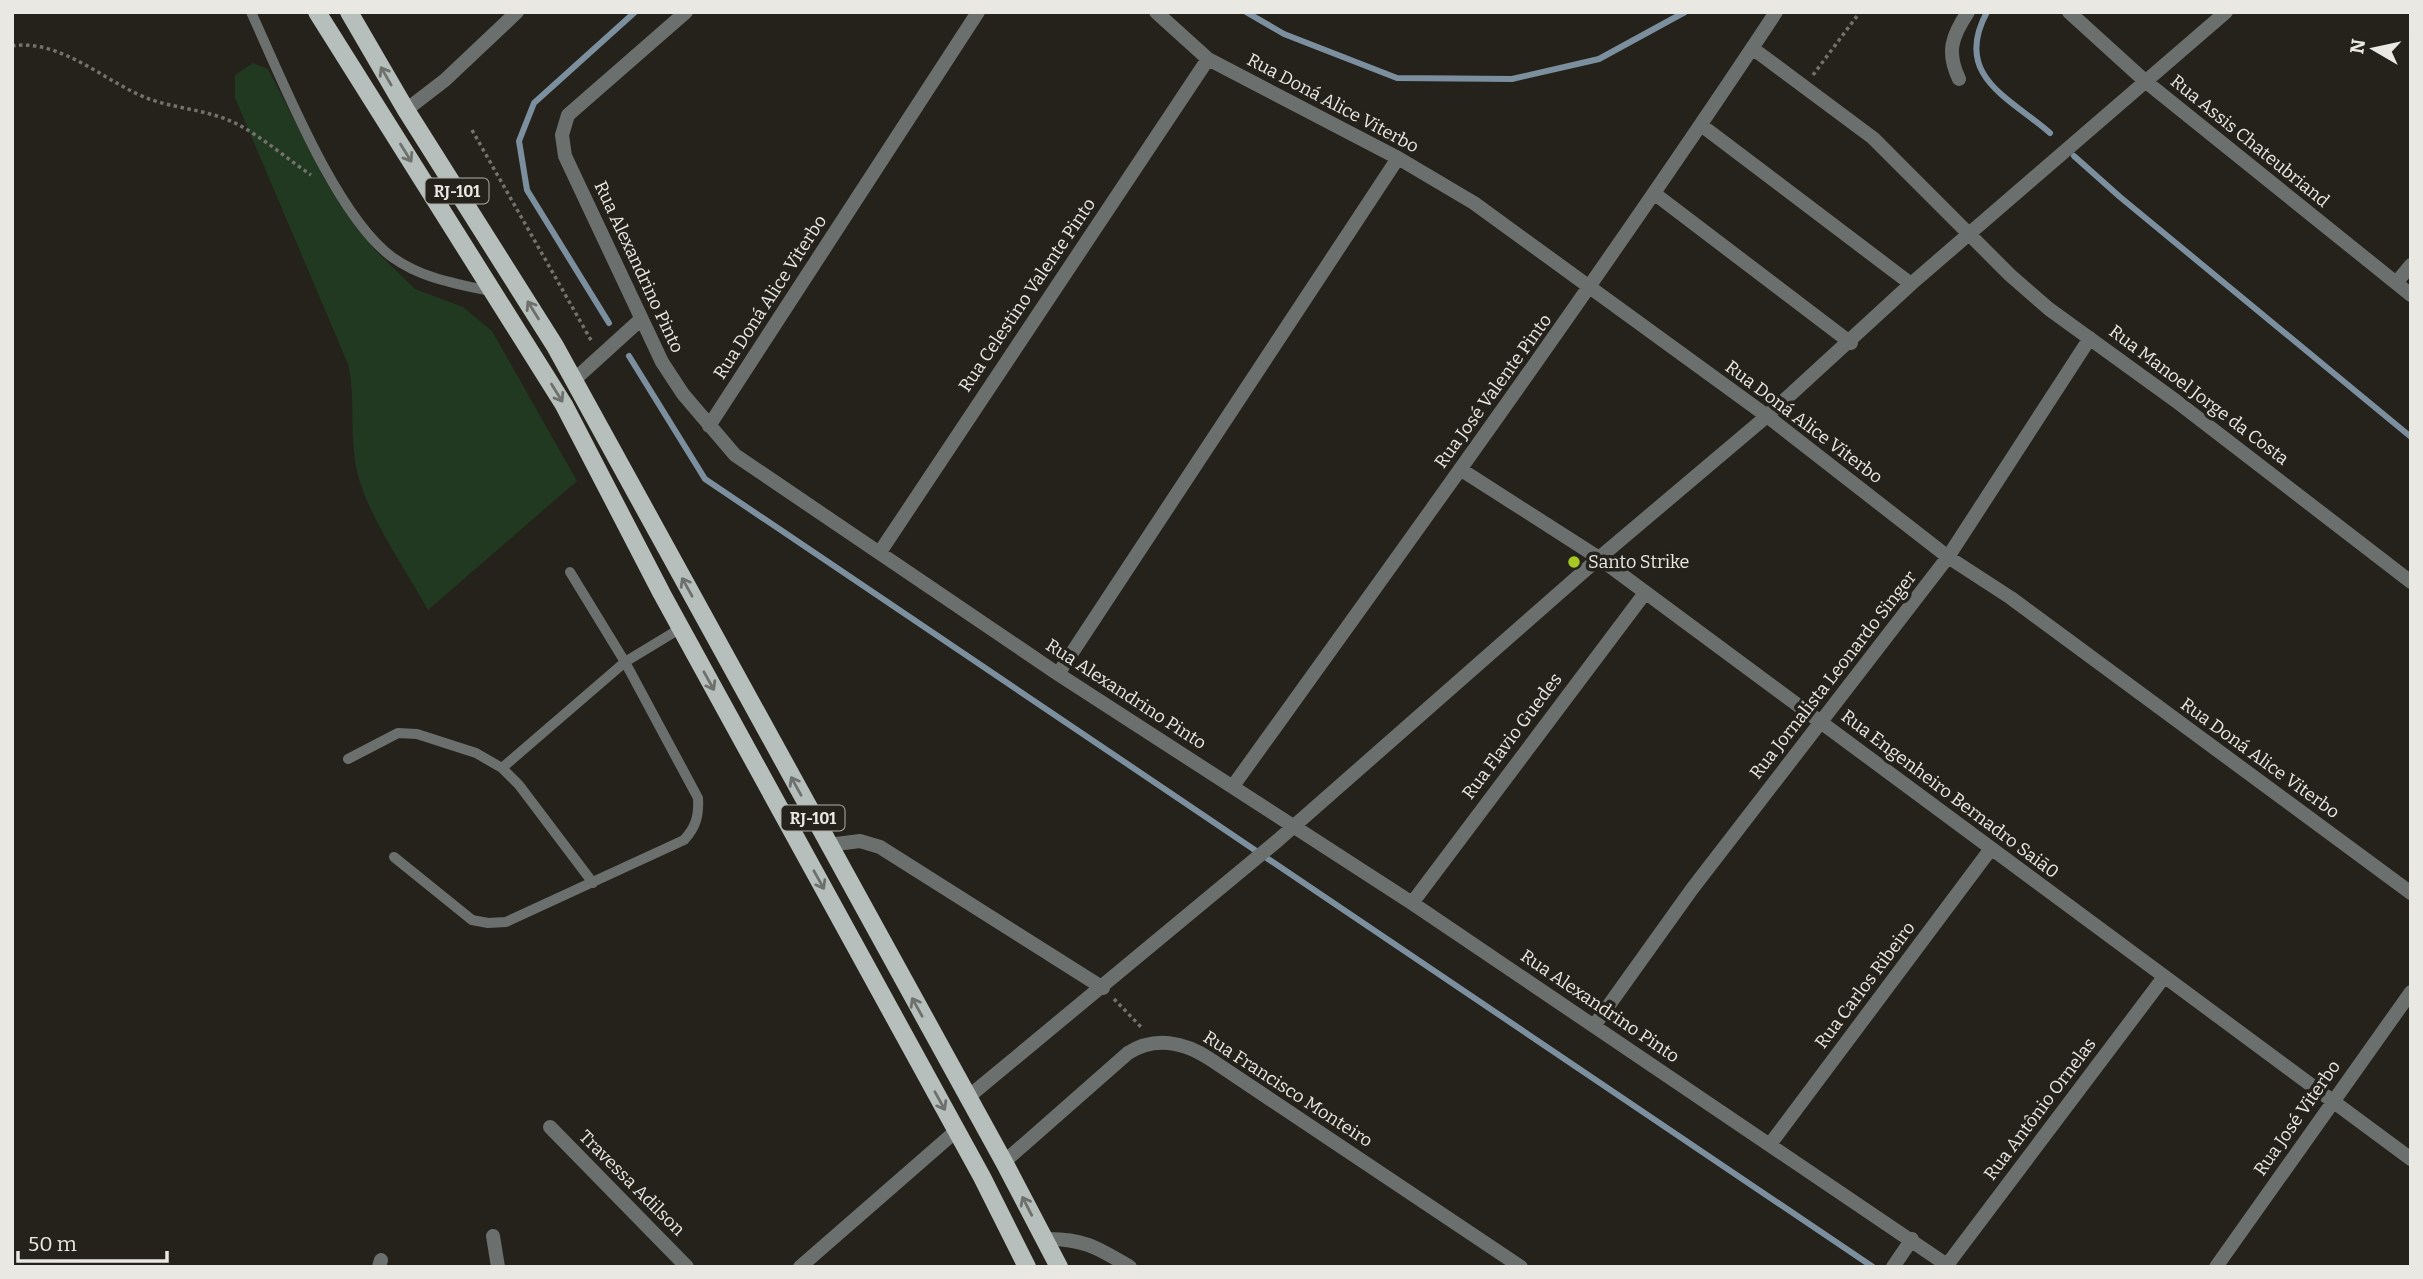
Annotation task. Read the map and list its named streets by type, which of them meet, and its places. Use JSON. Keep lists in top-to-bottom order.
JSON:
{
  "streets": {
    "main road": ["RJ-101"],
    "street": [
      "Rua Doná Alice Viterbo",
      "Rua Assis Chateubriand",
      "Rua Alexandrino Pinto",
      "Rua Celestino Valente Pinto",
      "Rua José Valente Pinto",
      "Rua Manoel Jorge da Costa",
      "Rua Jornalista Leonardo Singer",
      "Rua Flavio Guedes",
      "Rua Engenheiro Bernadro Saiā0",
      "Rua Carlos Ribeiro",
      "Rua Francisco Monteiro",
      "Rua Antônio Ornelas",
      "Rua José Viterbo",
      "Travessa Adilson"
    ]
  },
  "crossings": [
    ["Rua Doná Alice Viterbo", "Rua Alexandrino Pinto"],
    ["Rua Doná Alice Viterbo", "Rua Celestino Valente Pinto"],
    ["Rua Doná Alice Viterbo", "Rua José Valente Pinto"],
    ["Rua Doná Alice Viterbo", "Rua Jornalista Leonardo Singer"],
    ["Rua Alexandrino Pinto", "Rua Celestino Valente Pinto"],
    ["Rua Alexandrino Pinto", "Rua José Valente Pinto"],
    ["Rua Alexandrino Pinto", "Rua Jornalista Leonardo Singer"],
    ["Rua Alexandrino Pinto", "Rua Flavio Guedes"],
    ["Rua Alexandrino Pinto", "Rua Carlos Ribeiro"],
    ["Rua Alexandrino Pinto", "Rua Antônio Ornelas"],
    ["Rua José Valente Pinto", "Rua Manoel Jorge da Costa"],
    ["Rua José Valente Pinto", "Rua Engenheiro Bernadro Saiā0"],
    ["Rua Manoel Jorge da Costa", "Rua Jornalista Leonardo Singer"],
    ["Rua Jornalista Leonardo Singer", "Rua Engenheiro Bernadro Saiā0"],
    ["Rua Flavio Guedes", "Rua Engenheiro Bernadro Saiā0"],
    ["Rua Engenheiro Bernadro Saiā0", "Rua Carlos Ribeiro"],
    ["Rua Engenheiro Bernadro Saiā0", "Rua Antônio Ornelas"],
    ["Rua Engenheiro Bernadro Saiā0", "Rua José Viterbo"]
  ],
  "places": ["Santo Strike"],
  "scale_bar": "50 m",
  "north": "left"
}
